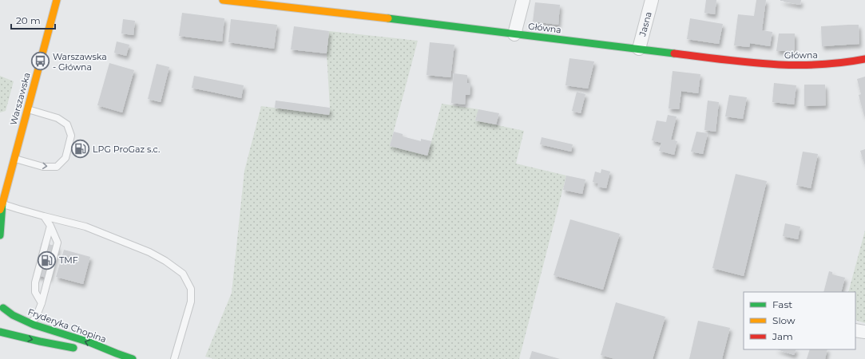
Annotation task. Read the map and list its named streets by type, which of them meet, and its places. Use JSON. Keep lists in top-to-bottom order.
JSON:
{
  "streets": {
    "street": [
      "Jasna",
      "Główna",
      "Warszawska",
      "Fryderyka Chopina"
    ]
  },
  "crossings": [
    ["Jasna", "Główna"]
  ],
  "places": {
    "bus stop": ["Warszawska - Główna"],
    "fuel station": ["LPG ProGaz s.c.", "TMF"]
  },
  "legend": ["Fast", "Slow", "Jam"],
  "scale_bar": "20 m"
}
